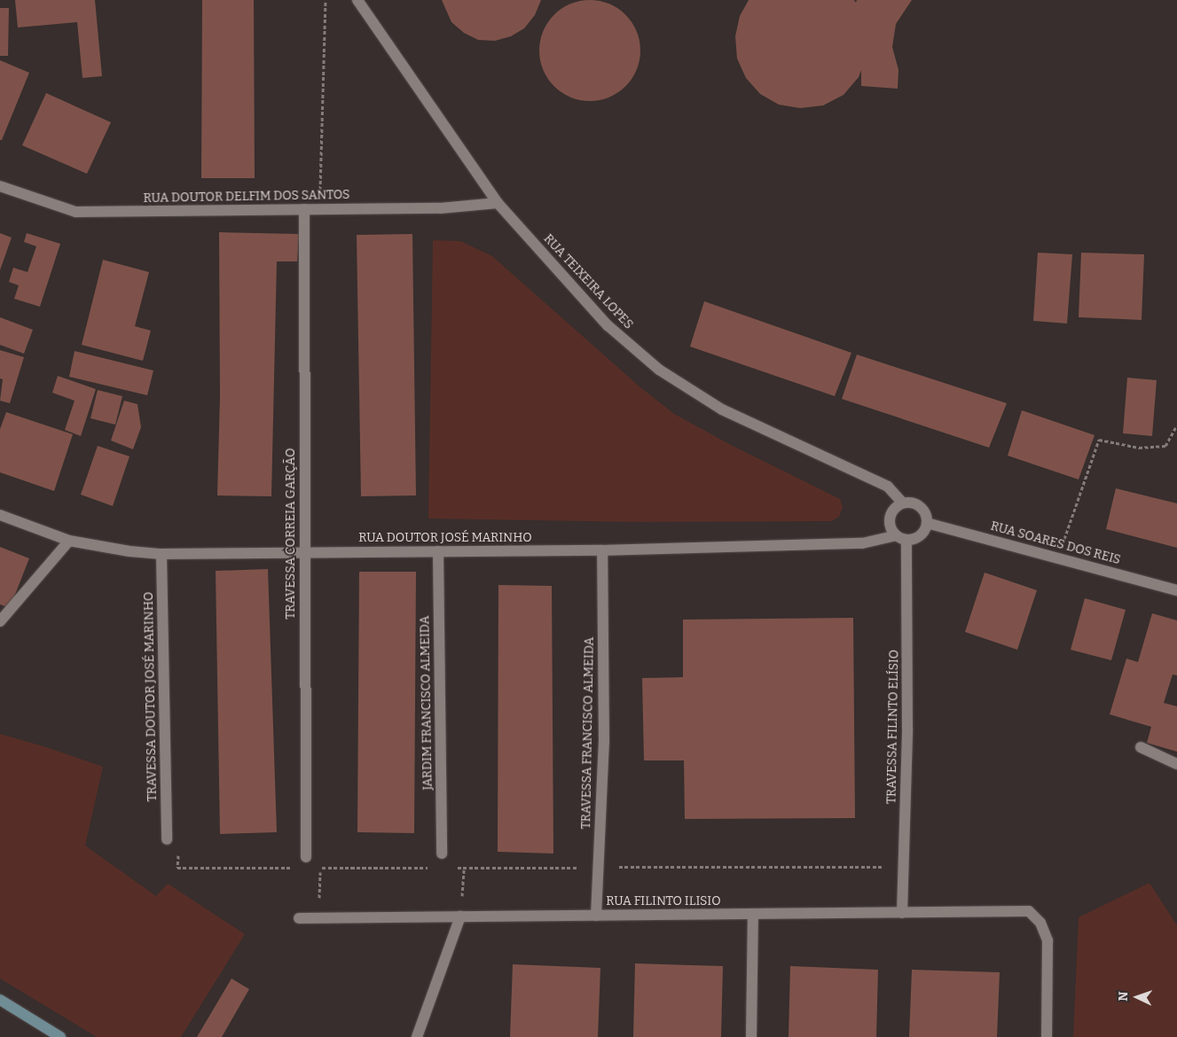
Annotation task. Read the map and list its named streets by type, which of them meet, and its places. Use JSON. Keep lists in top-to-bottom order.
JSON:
{
  "streets": {
    "street": [
      "RUA DOUTOR DELFIM DOS SANTOS",
      "RUA TEIXEIRA LOPES",
      "TRAVESSA CORREIA GARÇÃO",
      "RUA DOUTOR JOSÉ MARINHO",
      "RUA SOARES DOS REIS",
      "TRAVESSA DOUTOR JOSÉ MARINHO",
      "JARDIM FRANCISCO ALMEIDA",
      "TRAVESSA FILINTO ELÍSIO",
      "TRAVESSA FRANCISCO ALMEIDA",
      "RUA FILINTO ILISIO"
    ]
  },
  "crossings": [
    ["RUA DOUTOR DELFIM DOS SANTOS", "RUA TEIXEIRA LOPES"],
    ["RUA DOUTOR DELFIM DOS SANTOS", "TRAVESSA CORREIA GARÇÃO"],
    ["RUA TEIXEIRA LOPES", "RUA DOUTOR JOSÉ MARINHO"],
    ["RUA TEIXEIRA LOPES", "RUA SOARES DOS REIS"],
    ["RUA TEIXEIRA LOPES", "TRAVESSA FILINTO ELÍSIO"],
    ["TRAVESSA CORREIA GARÇÃO", "RUA DOUTOR JOSÉ MARINHO"],
    ["RUA DOUTOR JOSÉ MARINHO", "RUA SOARES DOS REIS"],
    ["RUA DOUTOR JOSÉ MARINHO", "TRAVESSA DOUTOR JOSÉ MARINHO"],
    ["RUA DOUTOR JOSÉ MARINHO", "JARDIM FRANCISCO ALMEIDA"],
    ["RUA DOUTOR JOSÉ MARINHO", "TRAVESSA FILINTO ELÍSIO"],
    ["RUA DOUTOR JOSÉ MARINHO", "TRAVESSA FRANCISCO ALMEIDA"],
    ["RUA SOARES DOS REIS", "TRAVESSA FILINTO ELÍSIO"],
    ["TRAVESSA FILINTO ELÍSIO", "RUA FILINTO ILISIO"],
    ["TRAVESSA FRANCISCO ALMEIDA", "RUA FILINTO ILISIO"]
  ],
  "north": "left"
}
